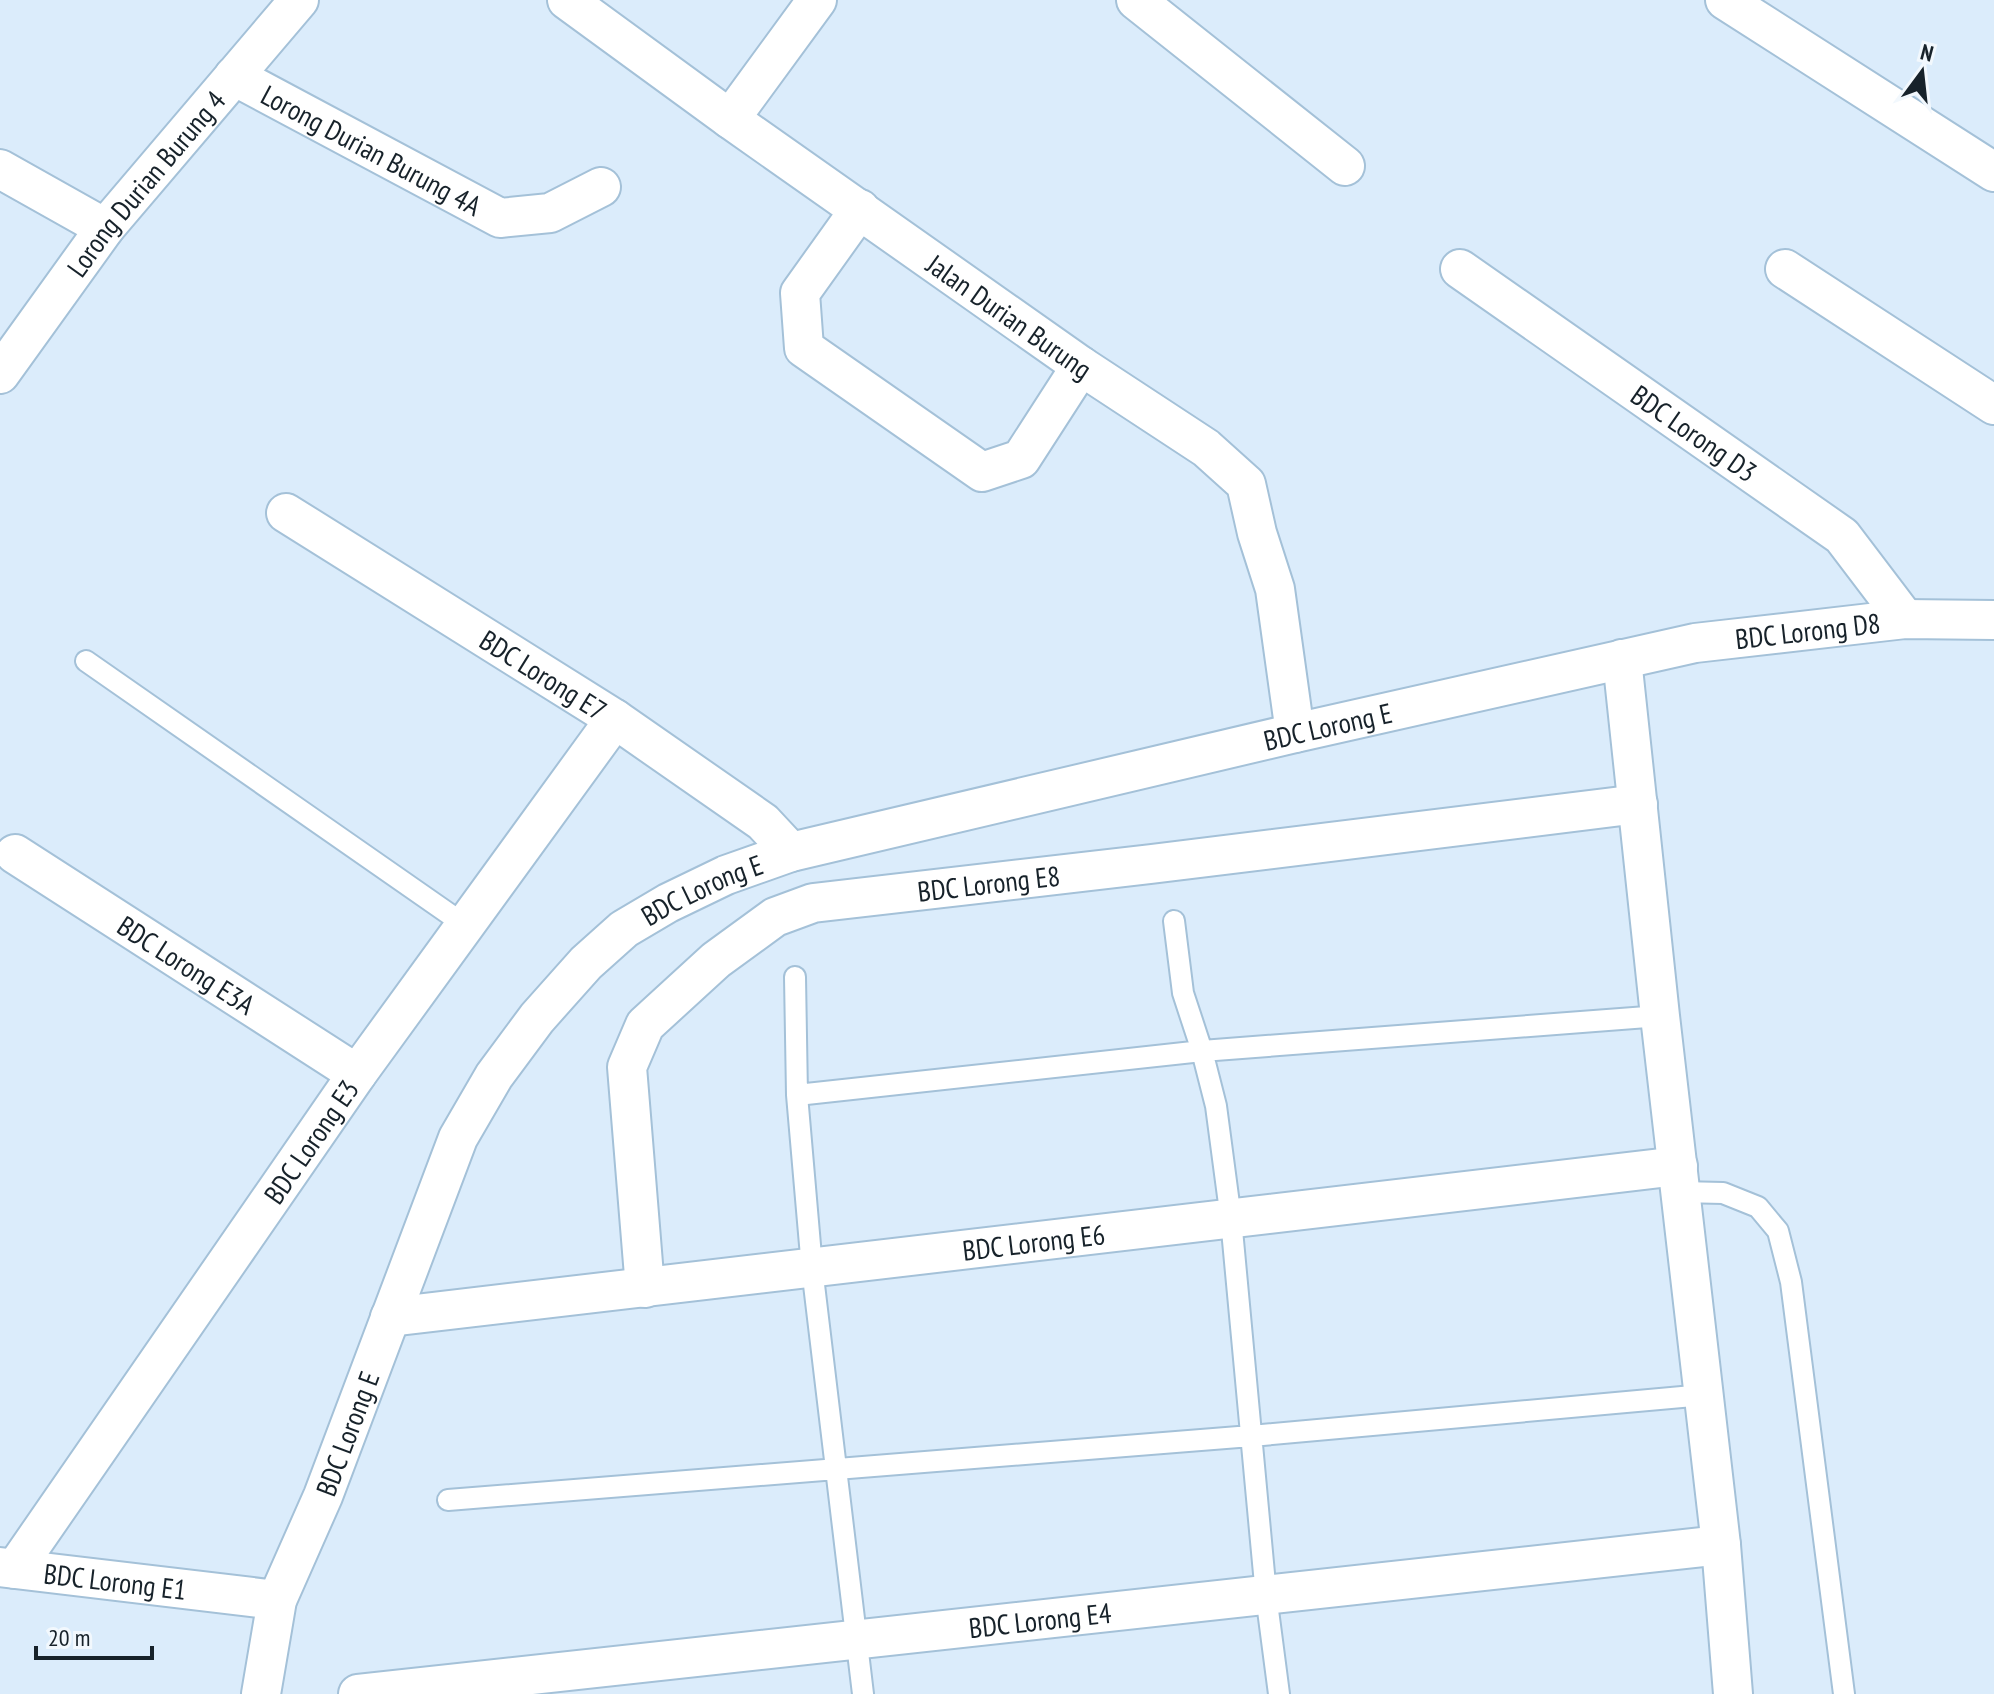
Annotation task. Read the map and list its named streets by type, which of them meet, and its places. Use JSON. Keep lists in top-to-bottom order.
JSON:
{
  "streets": {
    "street": [
      "Lorong Durian Burung 4A",
      "Lorong Durian Burung 4",
      "Jalan Durian Burung",
      "BDC Lorong D3",
      "BDC Lorong D8",
      "BDC Lorong E7",
      "BDC Lorong E",
      "BDC Lorong E8",
      "BDC Lorong E3A",
      "BDC Lorong E3",
      "BDC Lorong E6",
      "BDC Lorong E1",
      "BDC Lorong E4"
    ]
  },
  "crossings": [
    ["Lorong Durian Burung 4A", "Lorong Durian Burung 4"],
    ["Jalan Durian Burung", "BDC Lorong E"],
    ["BDC Lorong D3", "BDC Lorong D8"],
    ["BDC Lorong D8", "BDC Lorong E"],
    ["BDC Lorong E7", "BDC Lorong E"],
    ["BDC Lorong E7", "BDC Lorong E3"],
    ["BDC Lorong E", "BDC Lorong E6"],
    ["BDC Lorong E", "BDC Lorong E1"],
    ["BDC Lorong E8", "BDC Lorong E6"],
    ["BDC Lorong E3A", "BDC Lorong E3"],
    ["BDC Lorong E3", "BDC Lorong E1"]
  ],
  "scale_bar": "20 m",
  "north": "top"
}
